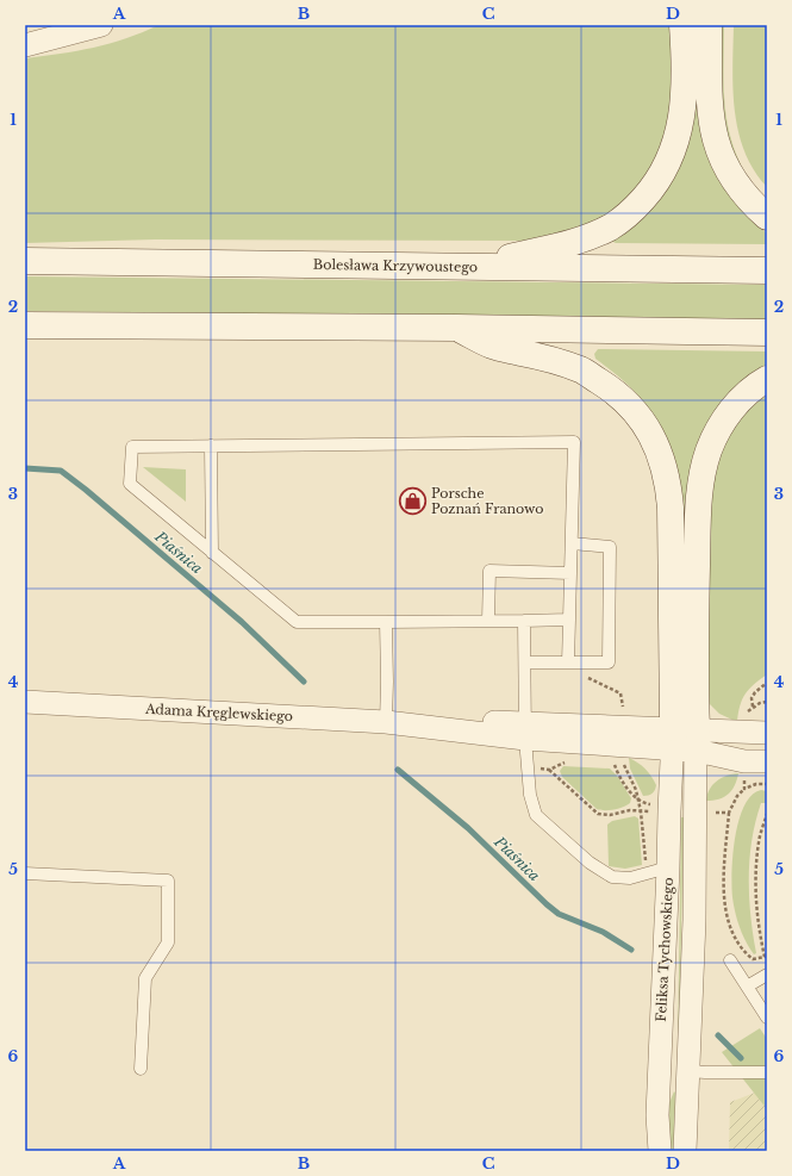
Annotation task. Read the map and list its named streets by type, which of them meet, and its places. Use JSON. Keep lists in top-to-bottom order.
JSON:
{
  "streets": {
    "main road": ["Bolesława Krzywoustego"],
    "street": ["Adama Kręglewskiego", "Feliksa Tychowskiego"]
  },
  "crossings": [
    ["Adama Kręglewskiego", "Feliksa Tychowskiego"]
  ],
  "water": ["Piaśnica"],
  "places": {
    "shop": ["Porsche Poznań Franowo"]
  },
  "grid": {
    "columns": [
      "A",
      "B",
      "C",
      "D"
    ],
    "rows": [
      "1",
      "2",
      "3",
      "4",
      "5",
      "6"
    ]
  }
}
